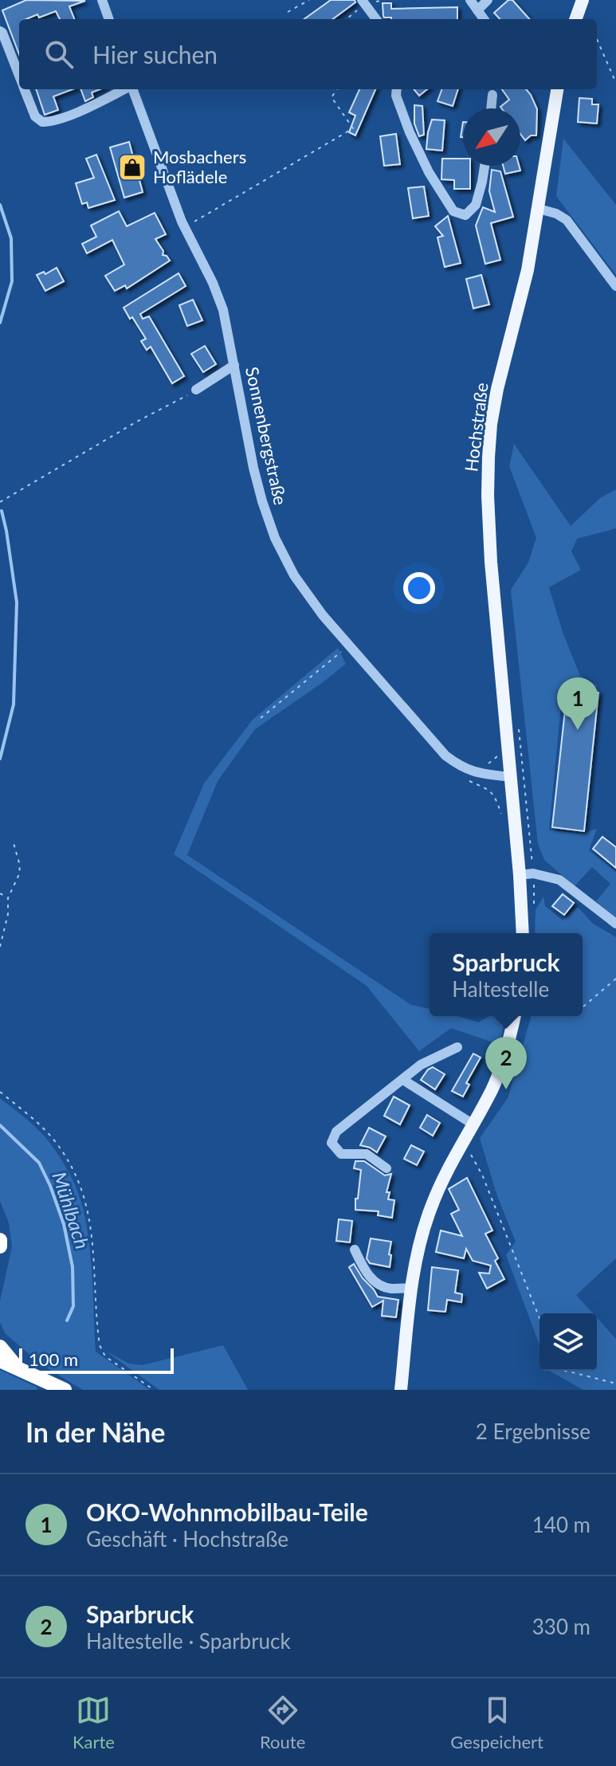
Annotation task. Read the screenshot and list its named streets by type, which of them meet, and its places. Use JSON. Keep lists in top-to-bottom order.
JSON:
{
  "streets": {
    "main road": ["Hochstraße"],
    "street": ["Sonnenbergstraße"]
  },
  "crossings": [
    ["Hochstraße", "Sonnenbergstraße"]
  ],
  "water": ["Mühlbach"],
  "places": {
    "shop": ["Mosbachers Hoflädele"]
  },
  "scale_bar": "100 m",
  "north": "bottom left",
  "page": {
    "search": "Hier suchen",
    "pins": ["1", "2"],
    "popup": ["Sparbruck", "Haltestelle"],
    "scale": "100 m",
    "heading": ["In der Nähe", "2 Ergebnisse"],
    "list": [
      {
        "mark": "1",
        "name": "OKO-Wohnmobilbau-Teile",
        "note": "Geschäft · Hochstraße",
        "value": "140 m"
      },
      {
        "mark": "2",
        "name": "Sparbruck",
        "note": "Haltestelle · Sparbruck",
        "value": "330 m"
      }
    ],
    "nav": ["Karte", "Route", "Gespeichert"]
  }
}
